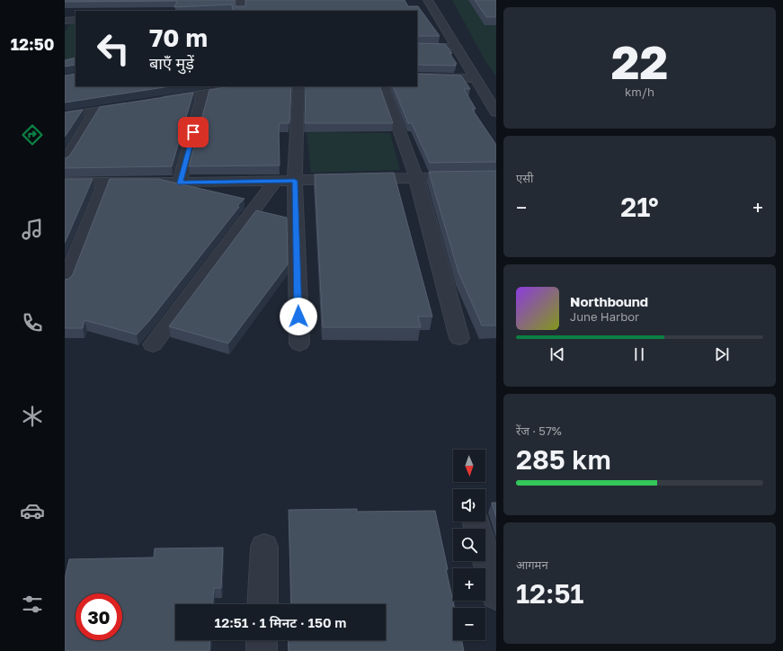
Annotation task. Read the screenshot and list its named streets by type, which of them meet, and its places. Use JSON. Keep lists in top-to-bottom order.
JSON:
{
  "north": "bottom",
  "page": {
    "tabs": "12:50",
    "tile": [
      ["22", "km/h"],
      "एसी",
      ["रेंज · 57%", "285 km"],
      ["आगमन", "12:51"]
    ],
    "turn": ["70 m", "बाएँ मुड़ें"],
    "heat": ["−", "21°", "+"],
    "song": ["Northbound", "June Harbor"],
    "map_buttons": ["+", "−"],
    "limit": "30",
    "trip": "12:51 · 1 मिनट · 150 m"
  }
}
